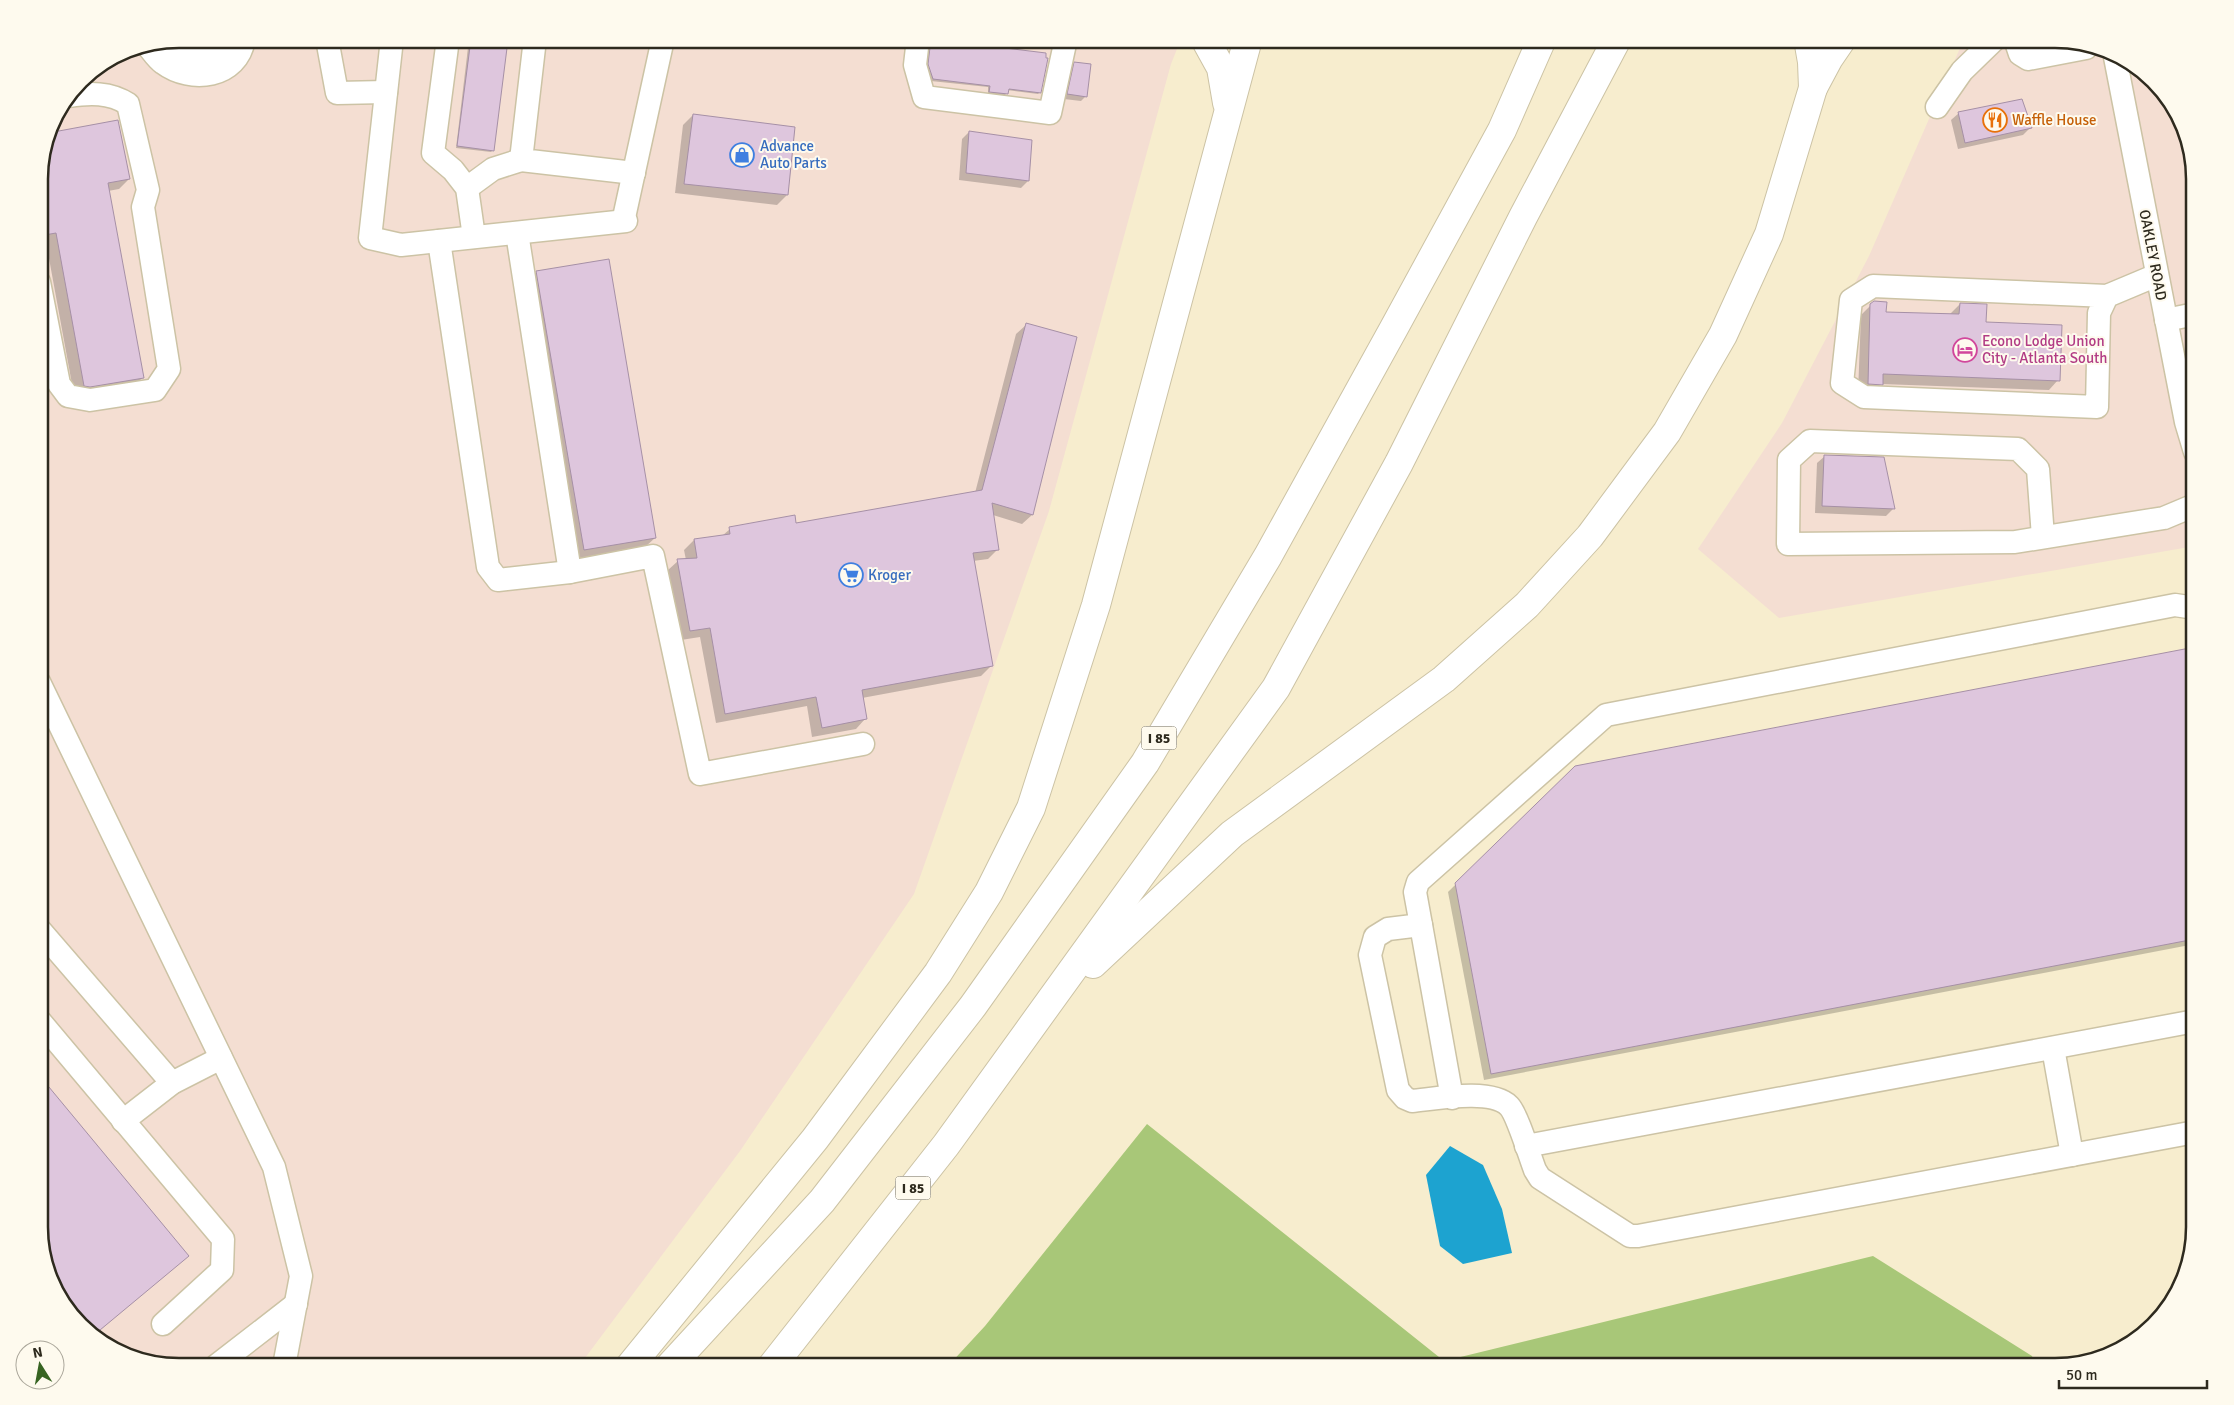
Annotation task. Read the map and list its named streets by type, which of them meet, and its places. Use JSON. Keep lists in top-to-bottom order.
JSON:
{
  "streets": {
    "highway": ["I 85"],
    "street": ["OAKLEY ROAD"]
  },
  "places": {
    "restaurant": ["Waffle House"],
    "shop": ["Advance Auto Parts"],
    "hotel": ["Econo Lodge Union City - Atlanta South"],
    "supermarket": ["Kroger"]
  },
  "scale_bar": "50 m",
  "north": "top"
}
